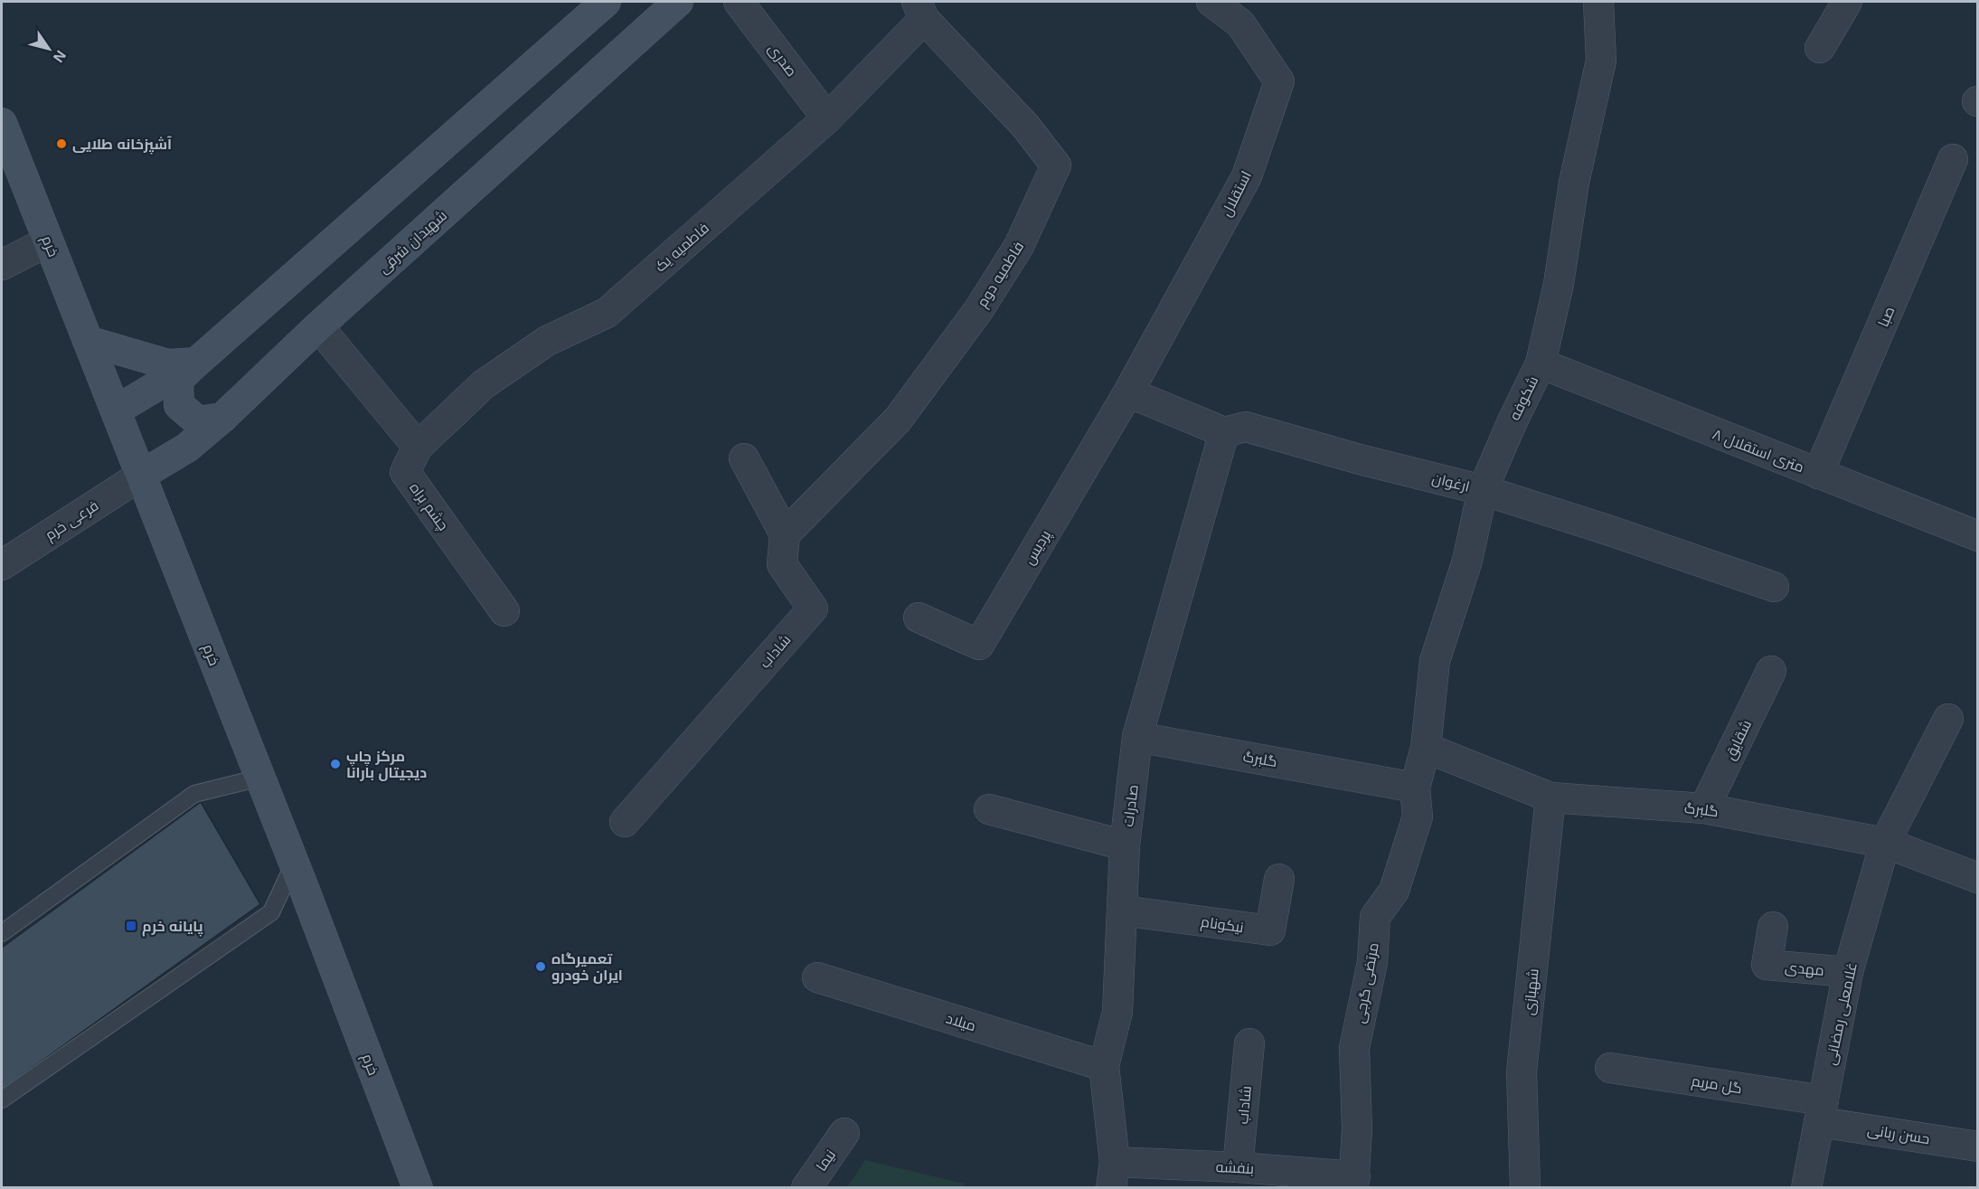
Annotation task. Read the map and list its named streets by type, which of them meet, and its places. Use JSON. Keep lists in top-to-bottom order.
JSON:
{
  "streets": {
    "main road": ["شهیدان شرقی", "خرم"],
    "street": [
      "صدری",
      "استقلال",
      "فاطمیه یک",
      "فاطمیه دوم",
      "صبا",
      "شکوفه",
      "۸ متری استقلال",
      "ارغوان",
      "چشم براه",
      "فرعی خرم",
      "پردیس",
      "شاداب",
      "شقایق",
      "گلبرگ",
      "صادرات",
      "نیکونام",
      "مهدی",
      "مرتضی گرجی",
      "شهبازی",
      "غلامعلی رمضانی",
      "میلاد",
      "گل مریم",
      "حسن ربانی",
      "نیما",
      "بنفشه"
    ]
  },
  "crossings": [
    ["صدری", "فاطمیه یک"],
    ["استقلال", "پردیس"],
    ["شهیدان شرقی", "خرم"],
    ["شهیدان شرقی", "فرعی خرم"],
    ["خرم", "فرعی خرم"],
    ["فاطمیه یک", "فاطمیه دوم"],
    ["فاطمیه یک", "چشم براه"],
    ["فاطمیه دوم", "شاداب"],
    ["صبا", "۸ متری استقلال"],
    ["شکوفه", "۸ متری استقلال"],
    ["شکوفه", "ارغوان"],
    ["شکوفه", "گلبرگ"],
    ["شکوفه", "مرتضی گرجی"],
    ["ارغوان", "صادرات"],
    ["شاداب", "بنفشه"],
    ["شقایق", "گلبرگ"],
    ["گلبرگ", "صادرات"],
    ["گلبرگ", "مرتضی گرجی"],
    ["گلبرگ", "شهبازی"],
    ["گلبرگ", "غلامعلی رمضانی"],
    ["صادرات", "نیکونام"],
    ["صادرات", "میلاد"],
    ["صادرات", "بنفشه"],
    ["مهدی", "غلامعلی رمضانی"],
    ["مرتضی گرجی", "بنفشه"],
    ["غلامعلی رمضانی", "گل مریم"],
    ["غلامعلی رمضانی", "حسن ربانی"],
    ["گل مریم", "حسن ربانی"]
  ],
  "places": {
    "other": ["آشپزخانه طلایی", "مرکز چاپ دیجیتال بارانا", "تعمیرگاه ایران خودرو"],
    "transit": ["پایانه خرم"]
  },
  "north": "bottom right"
}
